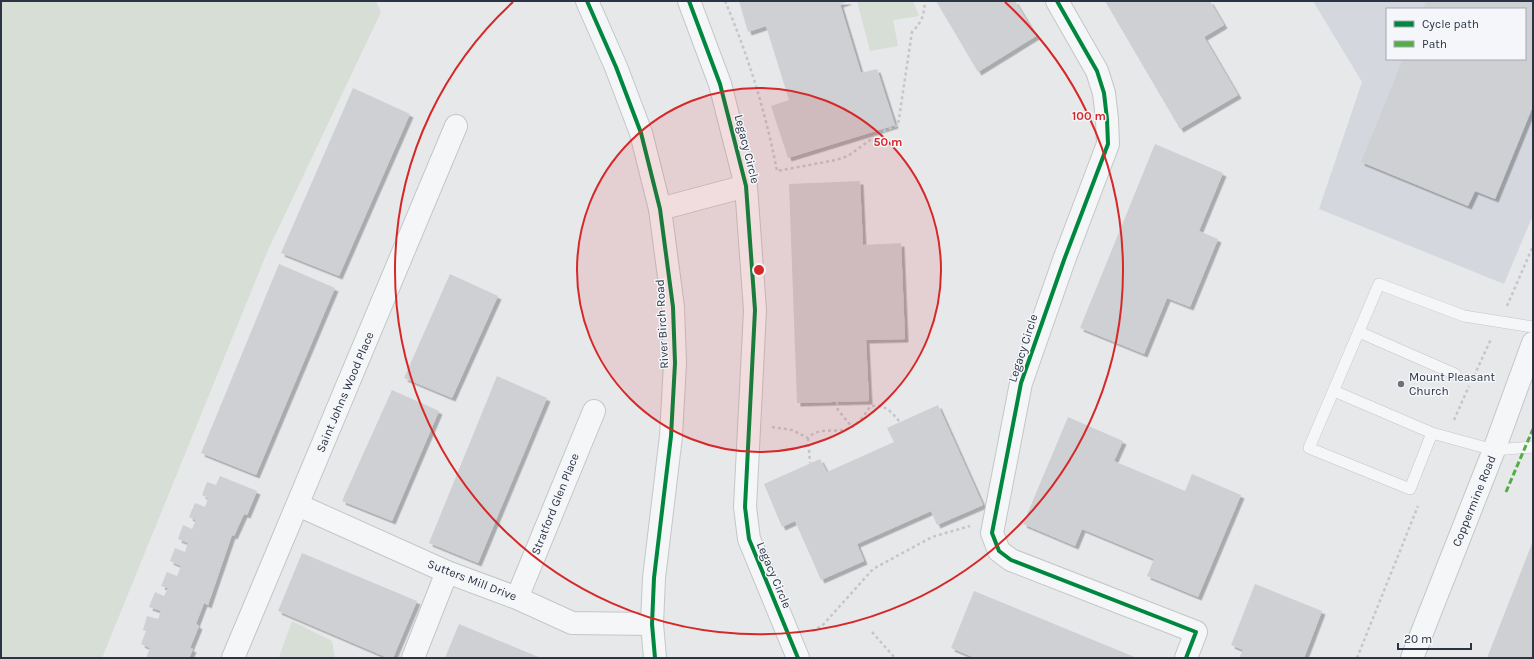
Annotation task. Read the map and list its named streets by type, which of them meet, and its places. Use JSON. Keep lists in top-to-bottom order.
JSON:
{
  "streets": {
    "street": [
      "Legacy Circle",
      "River Birch Road",
      "Saint Johns Wood Place",
      "Coppermine Road",
      "Stratford Glen Place",
      "Sutters Mill Drive"
    ]
  },
  "crossings": [
    ["River Birch Road", "Sutters Mill Drive"],
    ["Saint Johns Wood Place", "Sutters Mill Drive"],
    ["Stratford Glen Place", "Sutters Mill Drive"]
  ],
  "places": ["Mount Pleasant Church"],
  "legend": ["Cycle path", "Path"],
  "scale_bar": "20 m",
  "rings": ["100 m", "50 m"]
}
